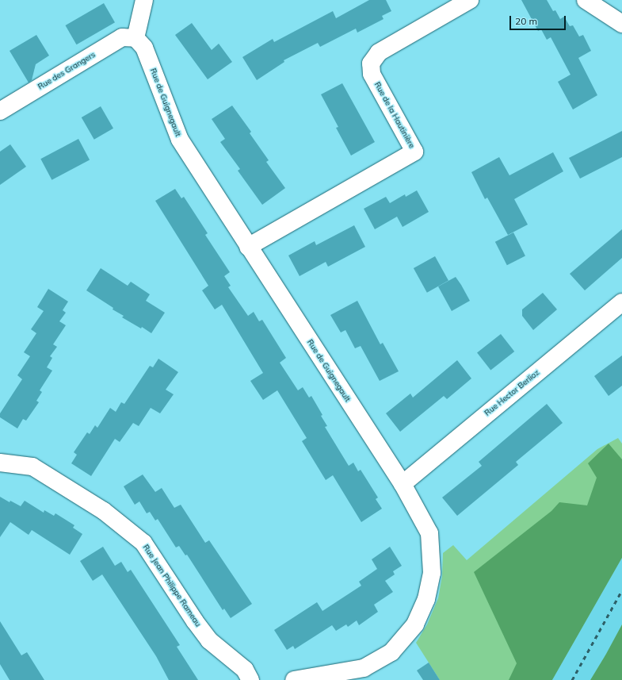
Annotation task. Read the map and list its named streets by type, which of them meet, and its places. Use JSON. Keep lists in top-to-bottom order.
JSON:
{
  "streets": {
    "street": [
      "Rue des Grangers",
      "Rue de Guignegault",
      "Rue de la Hautinière",
      "Rue Hector Berlioz",
      "Rue Jean Philippe Rameau"
    ]
  },
  "crossings": [
    ["Rue des Grangers", "Rue de Guignegault"],
    ["Rue de Guignegault", "Rue de la Hautinière"],
    ["Rue de Guignegault", "Rue Hector Berlioz"]
  ],
  "scale_bar": "20 m"
}
